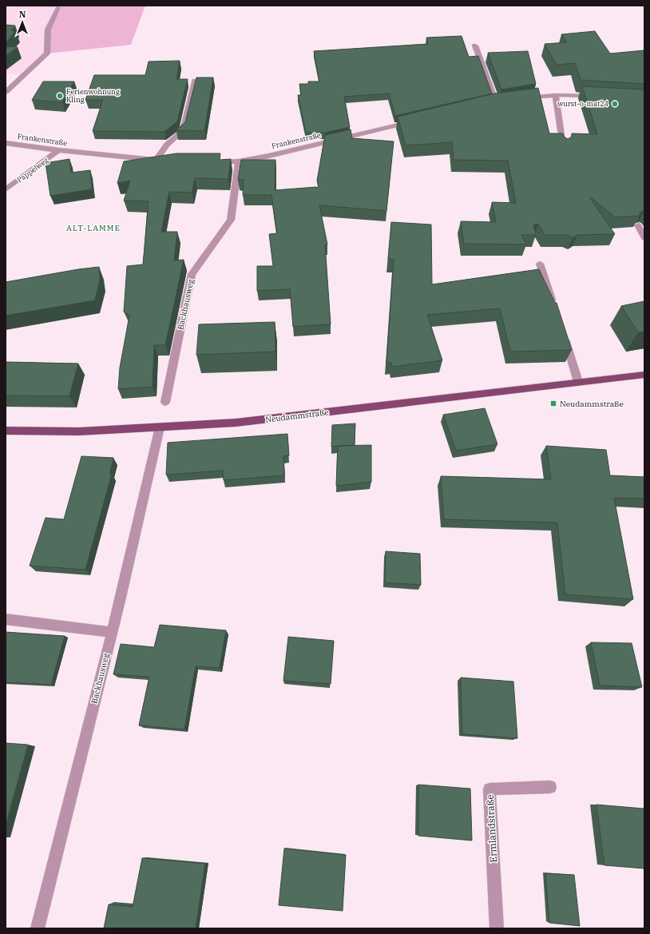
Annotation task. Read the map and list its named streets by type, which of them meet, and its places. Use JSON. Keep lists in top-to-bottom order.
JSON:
{
  "streets": {
    "main road": ["Neudammstraße"],
    "street": [
      "Frankenstraße",
      "Pappelweg",
      "Backhausweg",
      "Ermlandstraße"
    ]
  },
  "crossings": [
    ["Frankenstraße", "Pappelweg"],
    ["Frankenstraße", "Backhausweg"],
    ["Backhausweg", "Neudammstraße"]
  ],
  "districts": ["ALT-LAMME"],
  "places": {
    "other": ["Ferienwohnung Kling", "wurst-o-mat24"],
    "transit": ["Neudammstraße"]
  },
  "north": "top"
}
